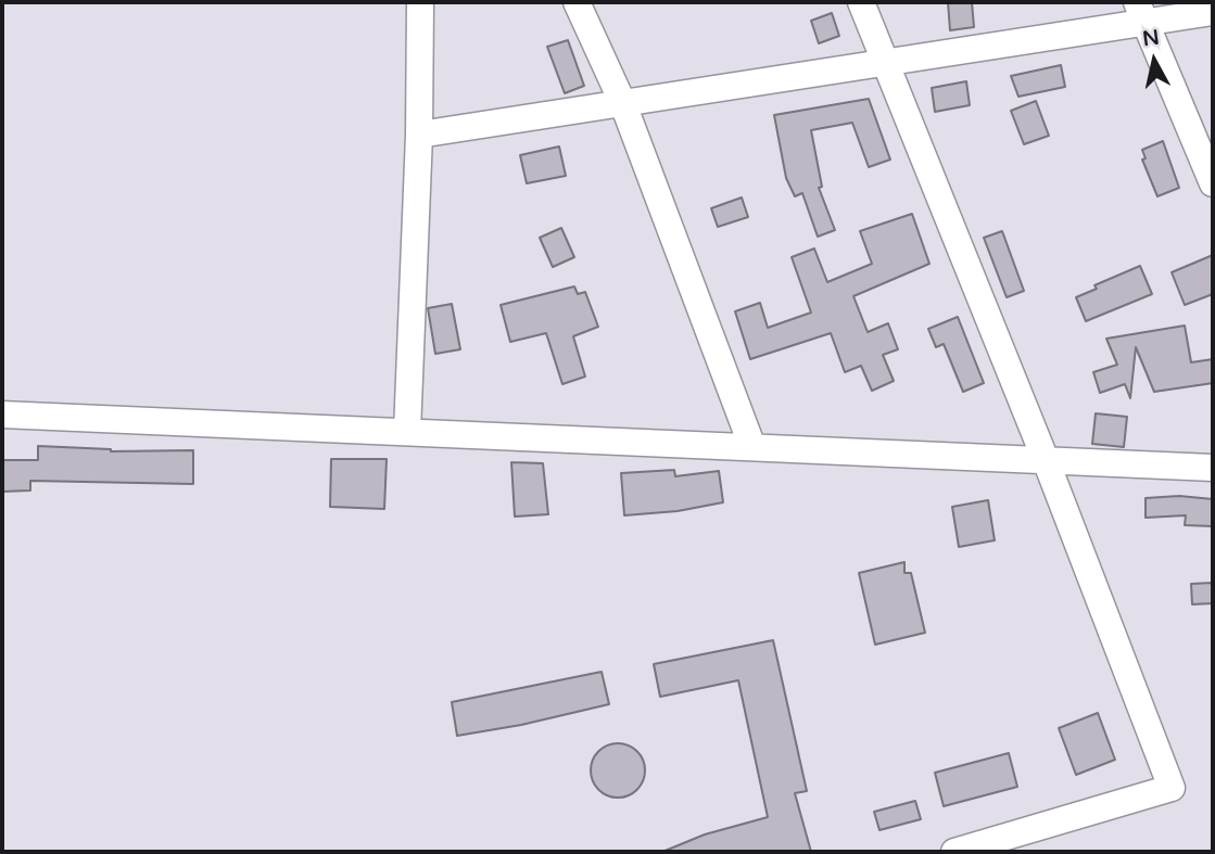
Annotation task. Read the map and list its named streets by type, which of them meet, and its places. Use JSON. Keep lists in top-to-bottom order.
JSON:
{
  "north": "top"
}
